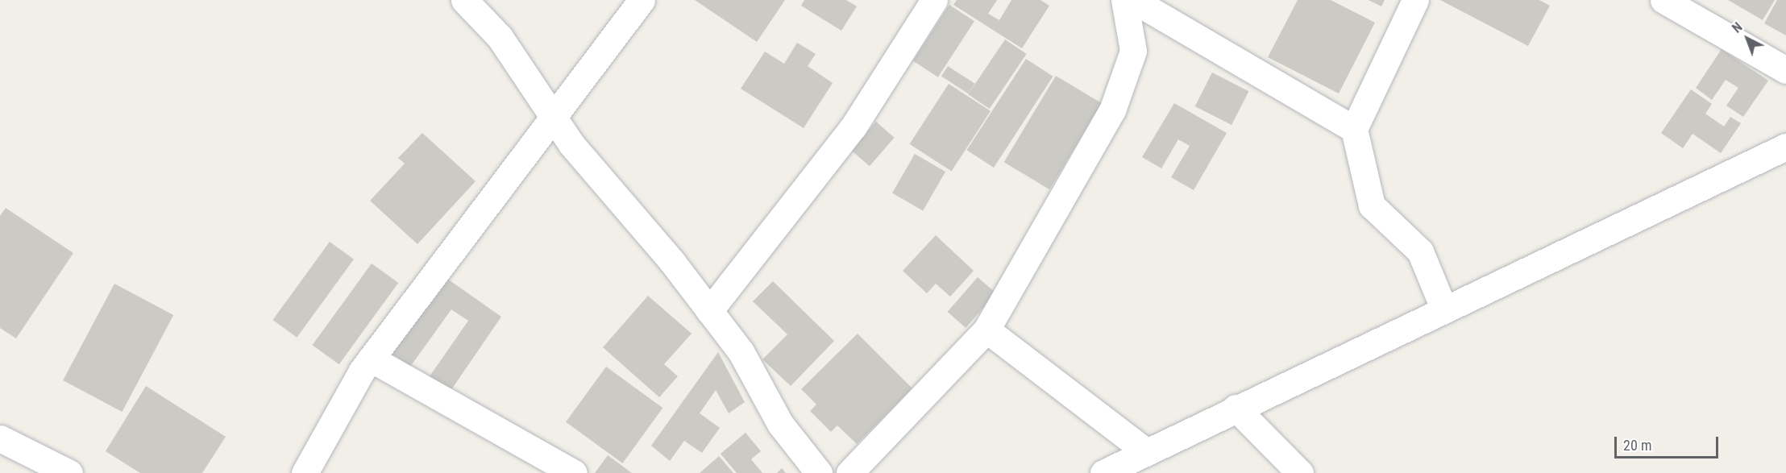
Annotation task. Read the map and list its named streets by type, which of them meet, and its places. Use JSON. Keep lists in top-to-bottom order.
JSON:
{
  "scale_bar": "20 m",
  "north": "top left"
}
